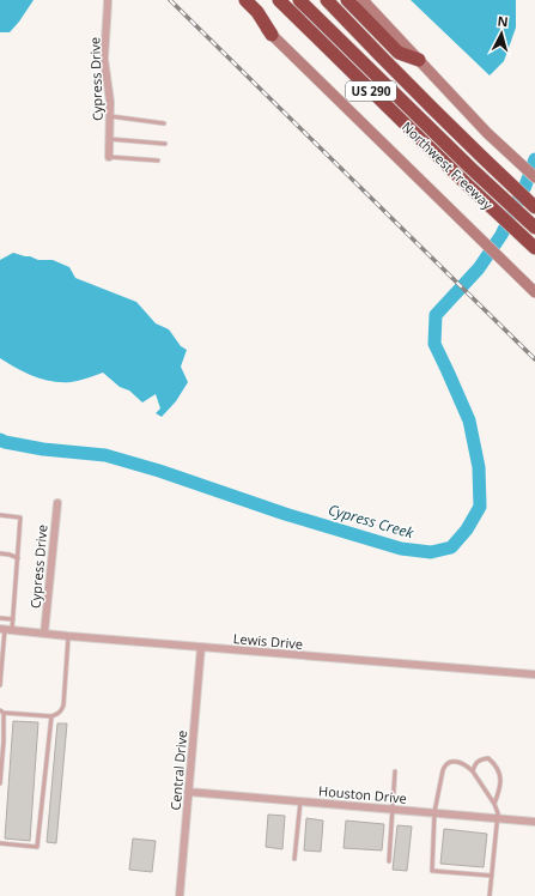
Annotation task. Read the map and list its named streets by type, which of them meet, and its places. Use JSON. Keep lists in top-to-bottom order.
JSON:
{
  "streets": {
    "highway": ["US 290", "Northwest Freeway"],
    "street": [
      "Cypress Drive",
      "Lewis Drive",
      "Central Drive",
      "Houston Drive"
    ]
  },
  "crossings": [
    ["Cypress Drive", "Lewis Drive"],
    ["Lewis Drive", "Central Drive"],
    ["Central Drive", "Houston Drive"]
  ],
  "water": ["Cypress Creek"],
  "north": "top"
}
